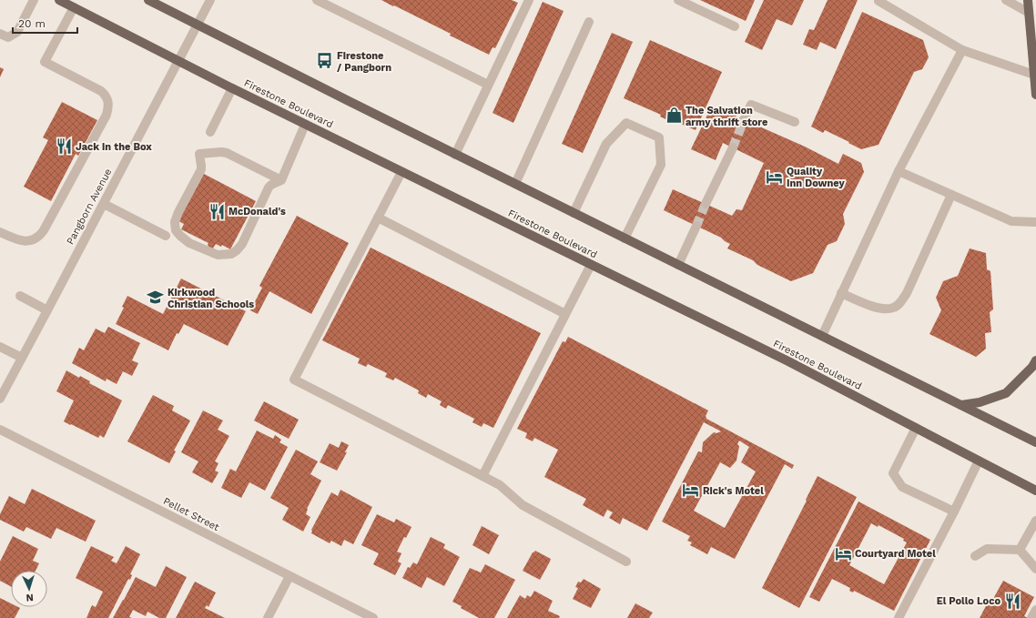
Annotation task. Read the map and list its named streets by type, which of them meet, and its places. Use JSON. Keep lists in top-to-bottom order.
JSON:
{
  "streets": {
    "main road": ["Firestone Boulevard"],
    "street": ["Pangborn Avenue", "Pellet Street"]
  },
  "crossings": [
    ["Firestone Boulevard", "Pangborn Avenue"]
  ],
  "places": {
    "bus stop": ["Firestone / Pangborn"],
    "shop": ["The Salvation army thrift store"],
    "restaurant": ["Jack in the Box", "McDonald's", "El Pollo Loco"],
    "hotel": ["Quality Inn Downey", "Rick's Motel", "Courtyard Motel"],
    "school or university": ["Kirkwood Christian Schools"]
  },
  "scale_bar": "20 m",
  "north": "bottom"
}
